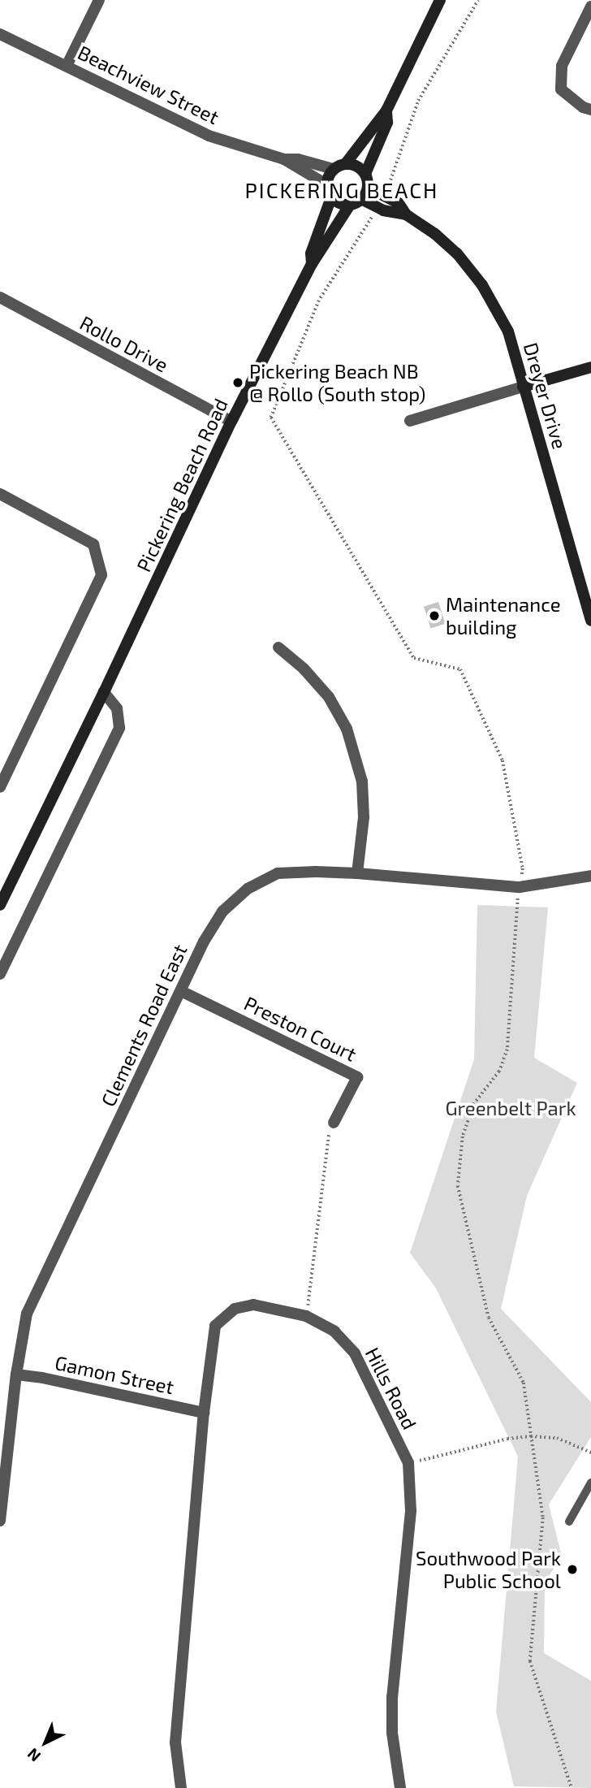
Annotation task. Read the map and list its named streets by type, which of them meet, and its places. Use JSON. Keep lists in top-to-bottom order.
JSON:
{
  "streets": {
    "street": [
      "Beachview Street",
      "Rollo Drive",
      "Dreyer Drive",
      "Pickering Beach Road",
      "Clements Road East",
      "Preston Court",
      "Gamon Street",
      "Hills Road"
    ]
  },
  "crossings": [
    ["Beachview Street", "Dreyer Drive"],
    ["Beachview Street", "Pickering Beach Road"],
    ["Rollo Drive", "Pickering Beach Road"],
    ["Dreyer Drive", "Pickering Beach Road"],
    ["Clements Road East", "Preston Court"],
    ["Clements Road East", "Gamon Street"],
    ["Gamon Street", "Hills Road"]
  ],
  "districts": ["PICKERING BEACH"],
  "parks": ["Greenbelt Park"],
  "places": ["Pickering Beach NB @ Rollo (South stop)", "Maintenance building", "Southwood Park Public School"],
  "north": "bottom left"
}
